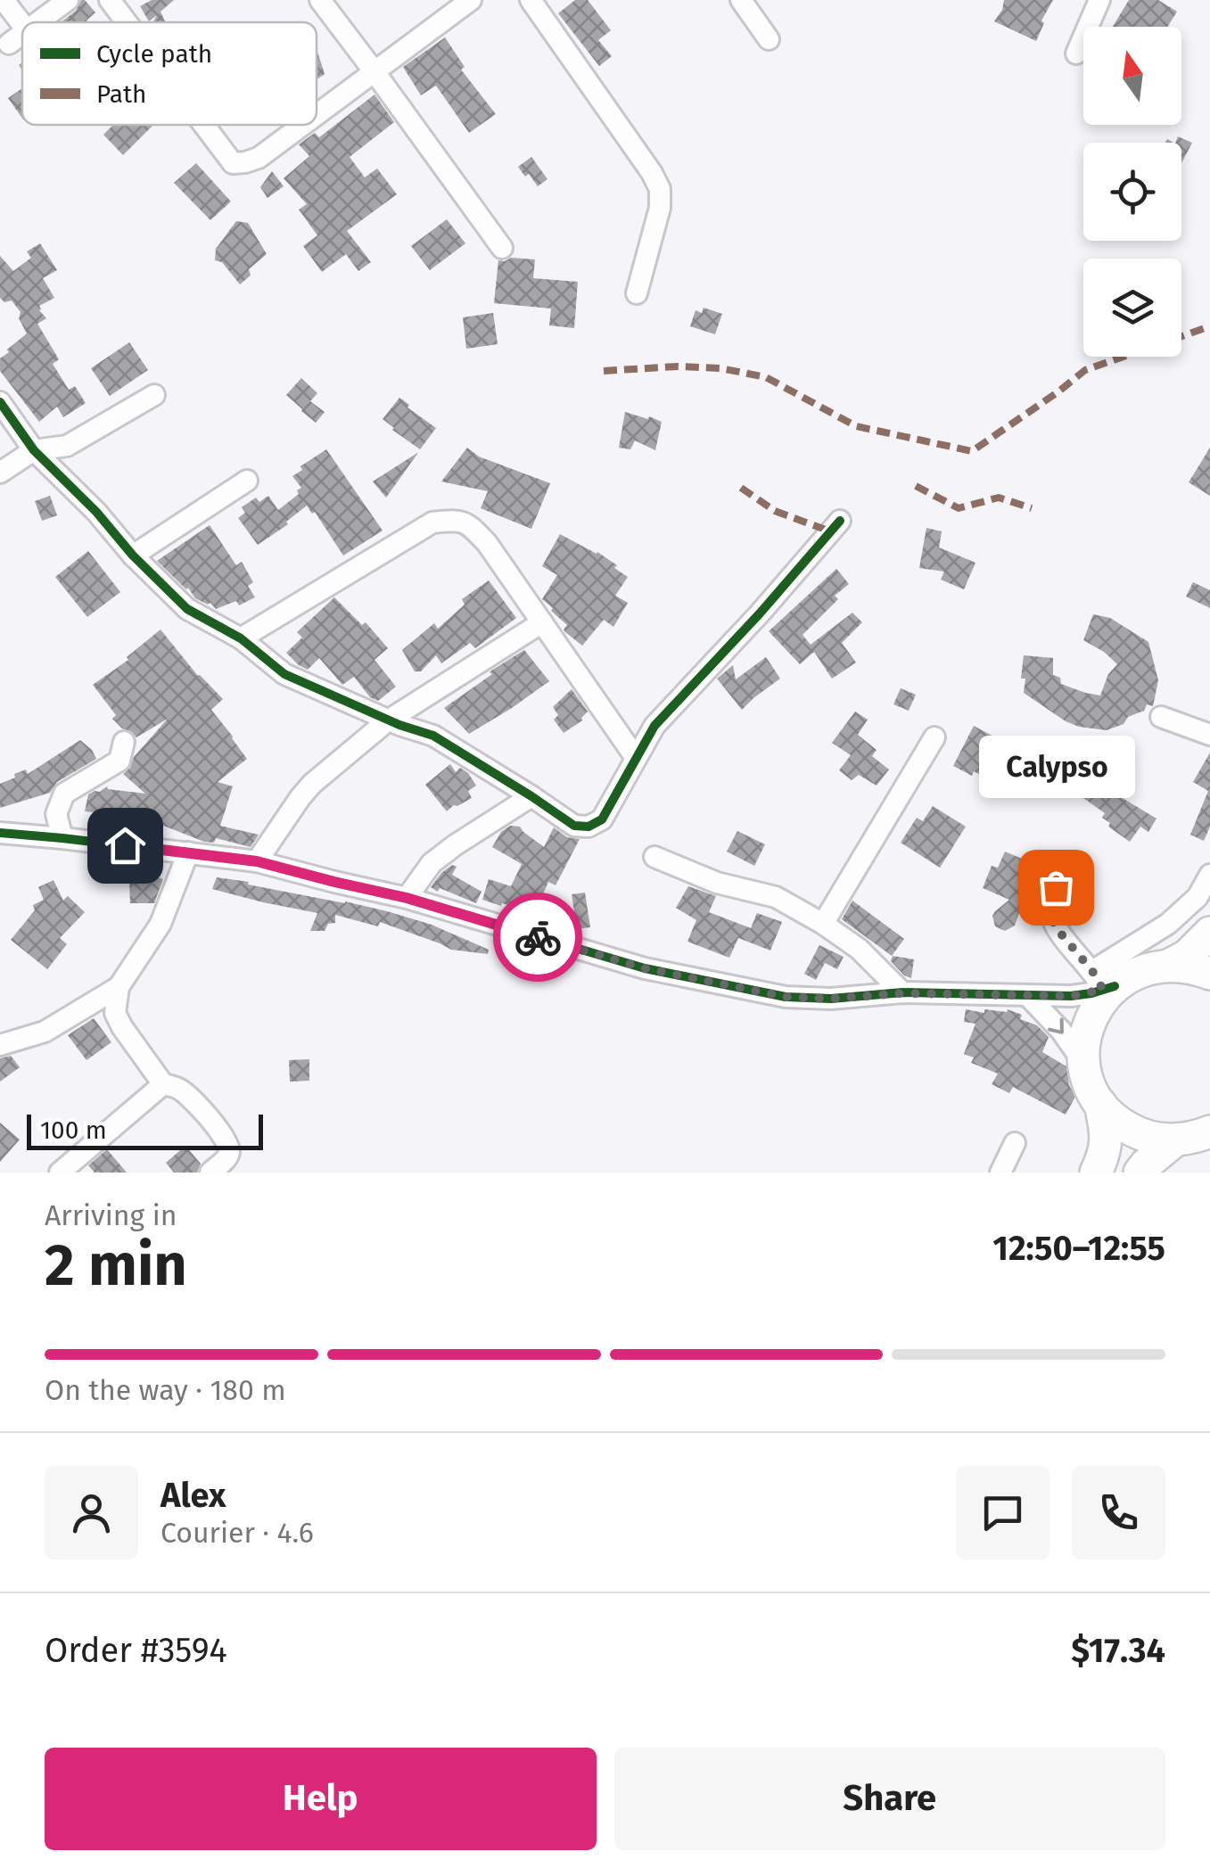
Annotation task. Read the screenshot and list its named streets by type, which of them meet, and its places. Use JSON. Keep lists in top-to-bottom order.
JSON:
{
  "places": ["Calypso"],
  "legend": ["Cycle path", "Path"],
  "scale_bar": "100 m",
  "north": "top",
  "page": {
    "bubble": "Calypso",
    "scale": "100 m",
    "heading": ["2 min", "Arriving in", "12:50–12:55"],
    "panel": [
      "Alex",
      "Courier · 4.6",
      "Order #3594",
      "$17.34"
    ],
    "bar": "On the way · 180 m",
    "buttons": ["Help", "Share"]
  }
}
